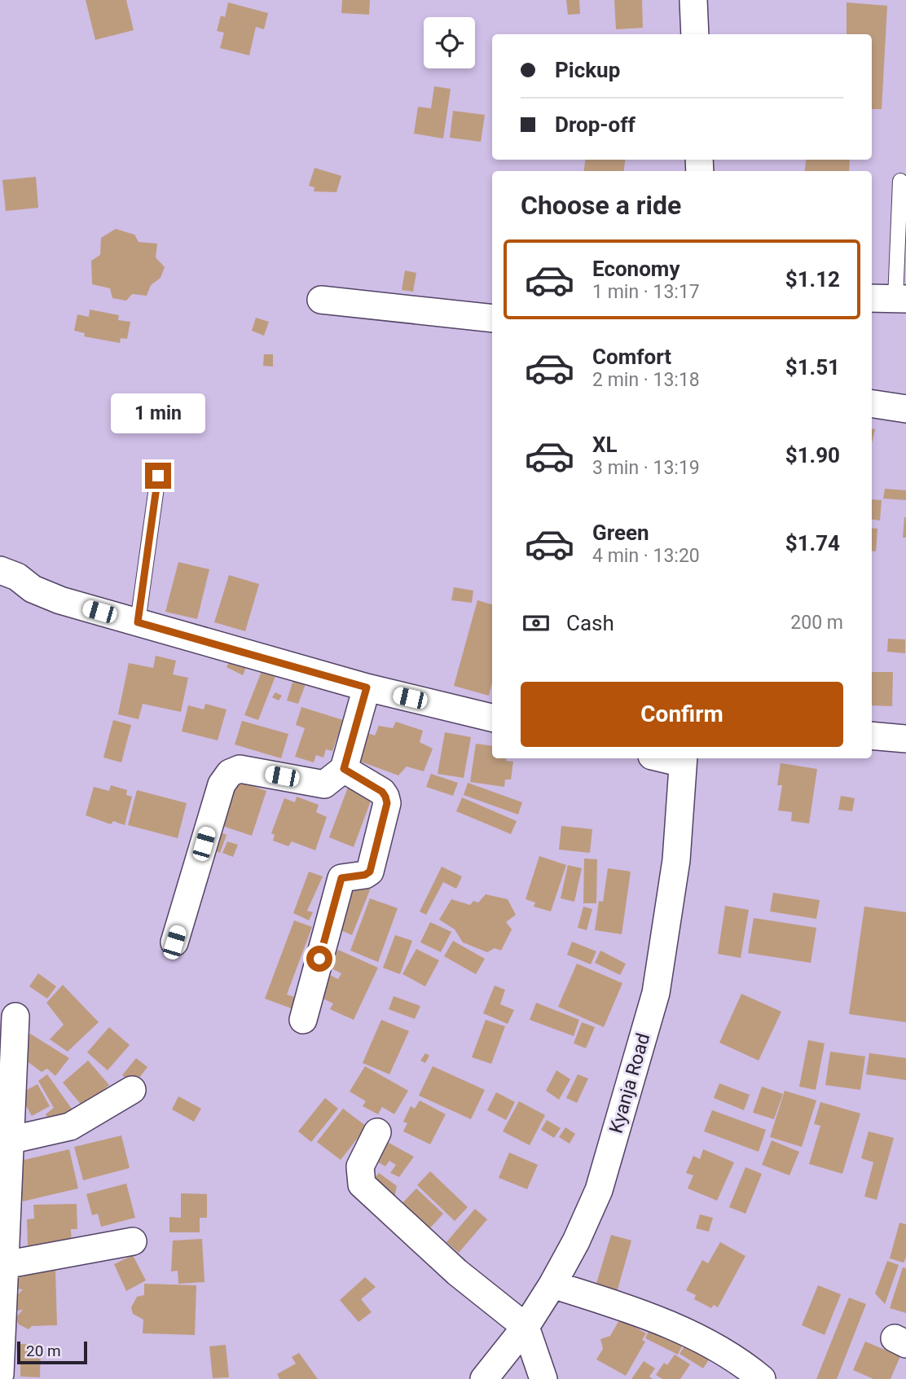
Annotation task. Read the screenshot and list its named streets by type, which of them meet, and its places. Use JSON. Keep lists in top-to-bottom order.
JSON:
{
  "streets": {
    "street": ["Kyanja Road"]
  },
  "scale_bar": "20 m",
  "page": {
    "banner": ["Pickup", "Drop-off"],
    "heading": "Choose a ride",
    "list": [
      {
        "name": "Economy",
        "note": "1 min · 13:17",
        "value": "$1.12"
      },
      {
        "name": "Comfort",
        "note": "2 min · 13:18",
        "value": "$1.51"
      },
      {
        "name": "XL",
        "note": "3 min · 13:19",
        "value": "$1.90"
      },
      {
        "name": "Green",
        "note": "4 min · 13:20",
        "value": "$1.74"
      }
    ],
    "bubble": "1 min",
    "pay": ["Cash", "200 m"],
    "buttons": "Confirm",
    "scale": "20 m"
  }
}
